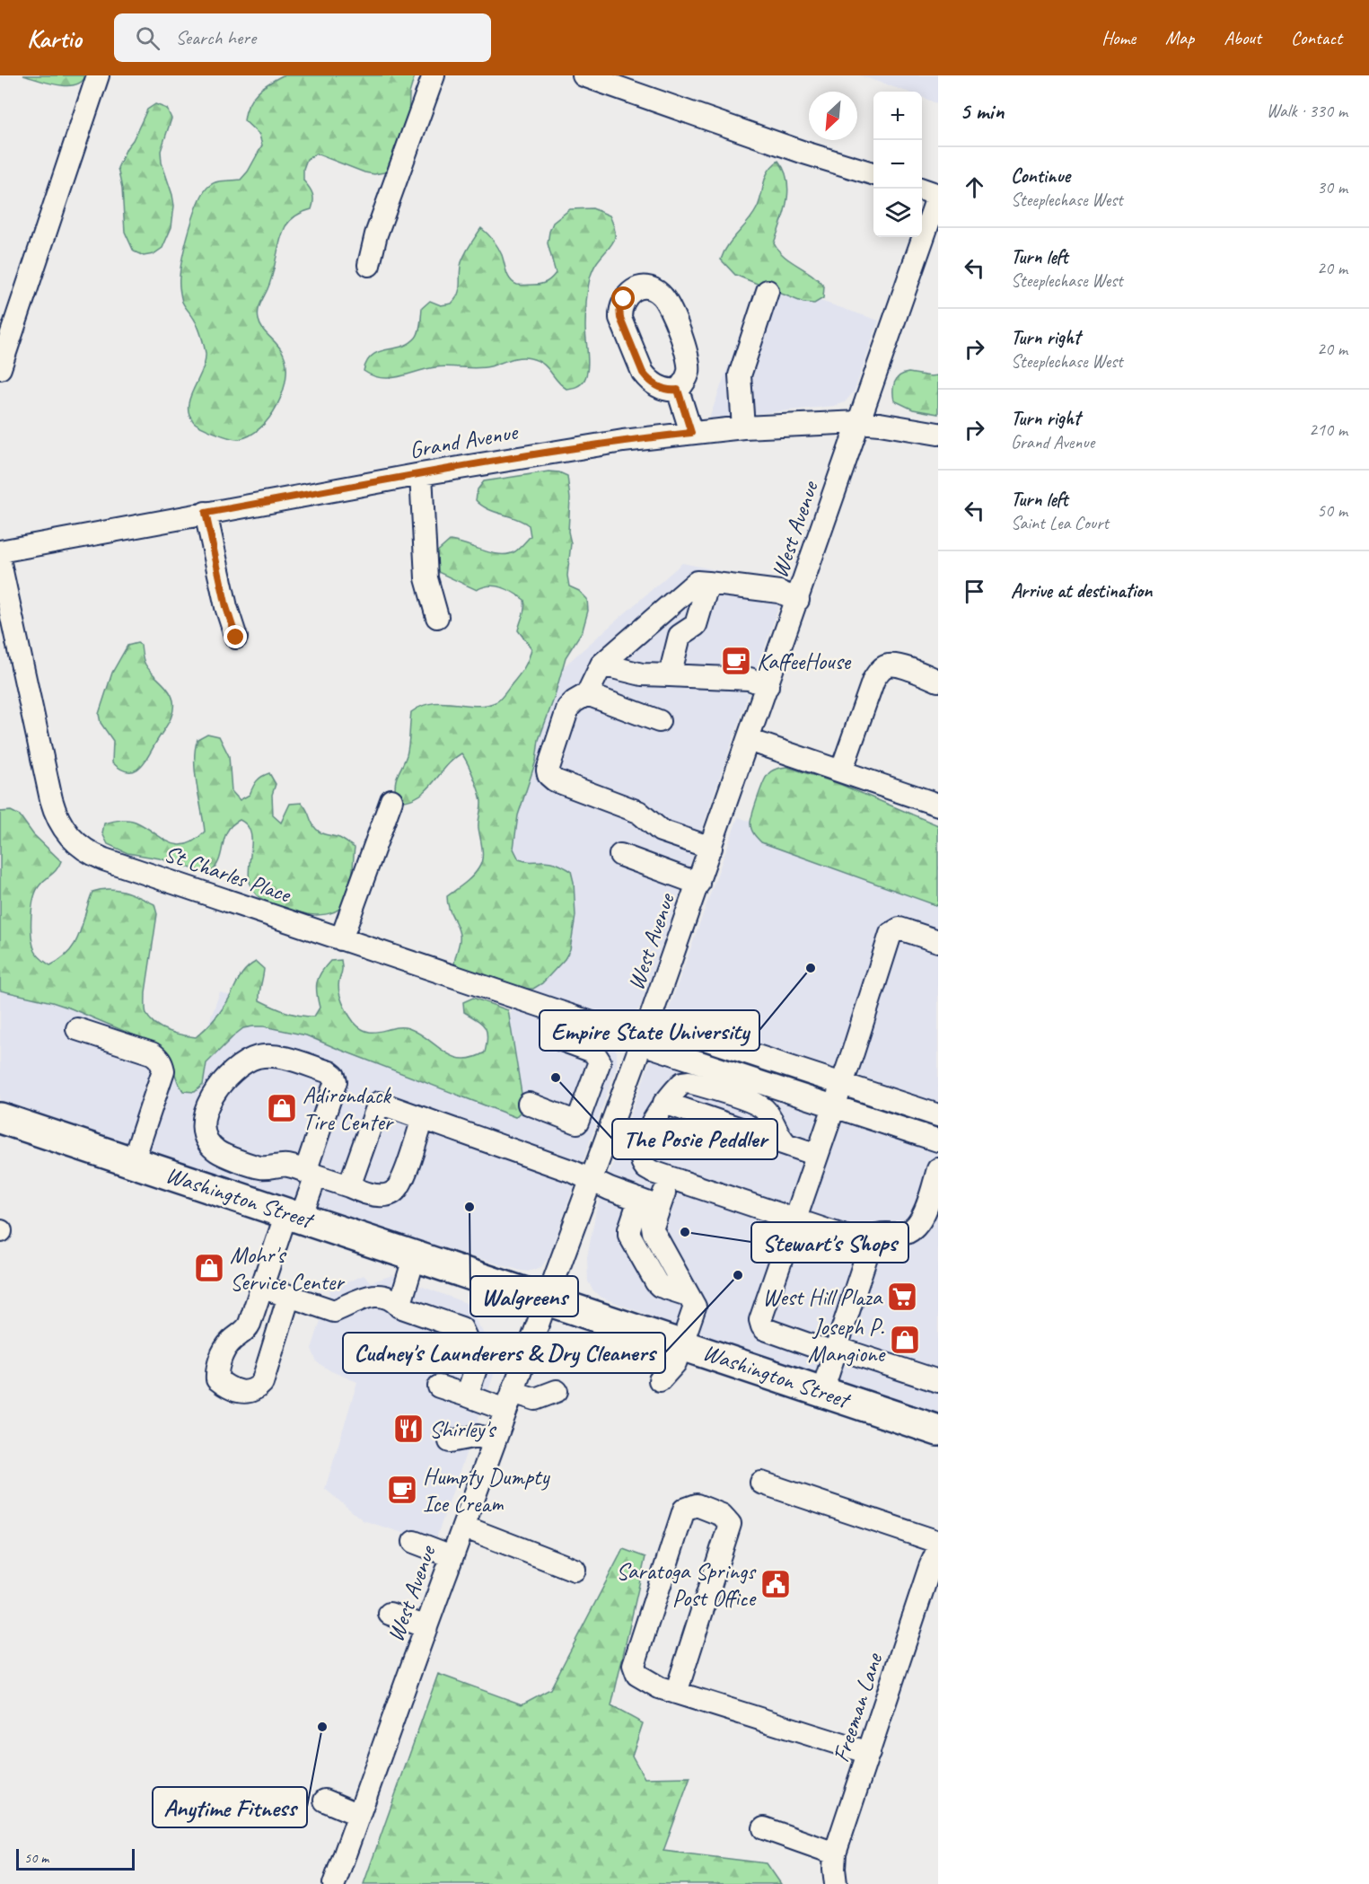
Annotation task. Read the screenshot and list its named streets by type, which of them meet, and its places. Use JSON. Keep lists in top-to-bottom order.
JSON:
{
  "streets": {
    "highway": ["Washington Street"],
    "street": [
      "Grand Avenue",
      "West Avenue",
      "St Charles Place",
      "Freeman Lane"
    ]
  },
  "crossings": [
    ["Grand Avenue", "West Avenue"],
    ["West Avenue", "St Charles Place"],
    ["West Avenue", "Washington Street"]
  ],
  "places": {
    "cafe": ["KaffeeHouse", "Humpty Dumpty Ice Cream"],
    "other": [
      "Empire State University",
      "The Posie Peddler",
      "Walgreens",
      "Stewart's Shops",
      "Cudney's Launderers & Dry Cleaners",
      "Anytime Fitness"
    ],
    "shop": ["Adirondack Tire Center", "Mohr's Service Center", "Joseph P. Mangione"],
    "supermarket": ["West Hill Plaza"],
    "restaurant": ["Shirley's"],
    "public building": ["Saratoga Springs Post Office"]
  },
  "scale_bar": "50 m",
  "north": "bottom left",
  "page": {
    "header": "Kartio",
    "search": "Search here",
    "nav": [
      "Home",
      "Map",
      "About",
      "Contact"
    ],
    "heading": ["5 min", "Walk · 330 m"],
    "map_buttons": ["+", "−"],
    "list": [
      ["Continue", "Steeplechase West", "30 m"],
      ["Turn left", "Steeplechase West", "20 m"],
      ["Turn right", "Steeplechase West", "20 m"],
      ["Turn right", "Grand Avenue", "210 m"],
      ["Turn left", "Saint Lea Court", "50 m"],
      "Arrive at destination"
    ],
    "scale": "50 m"
  }
}
